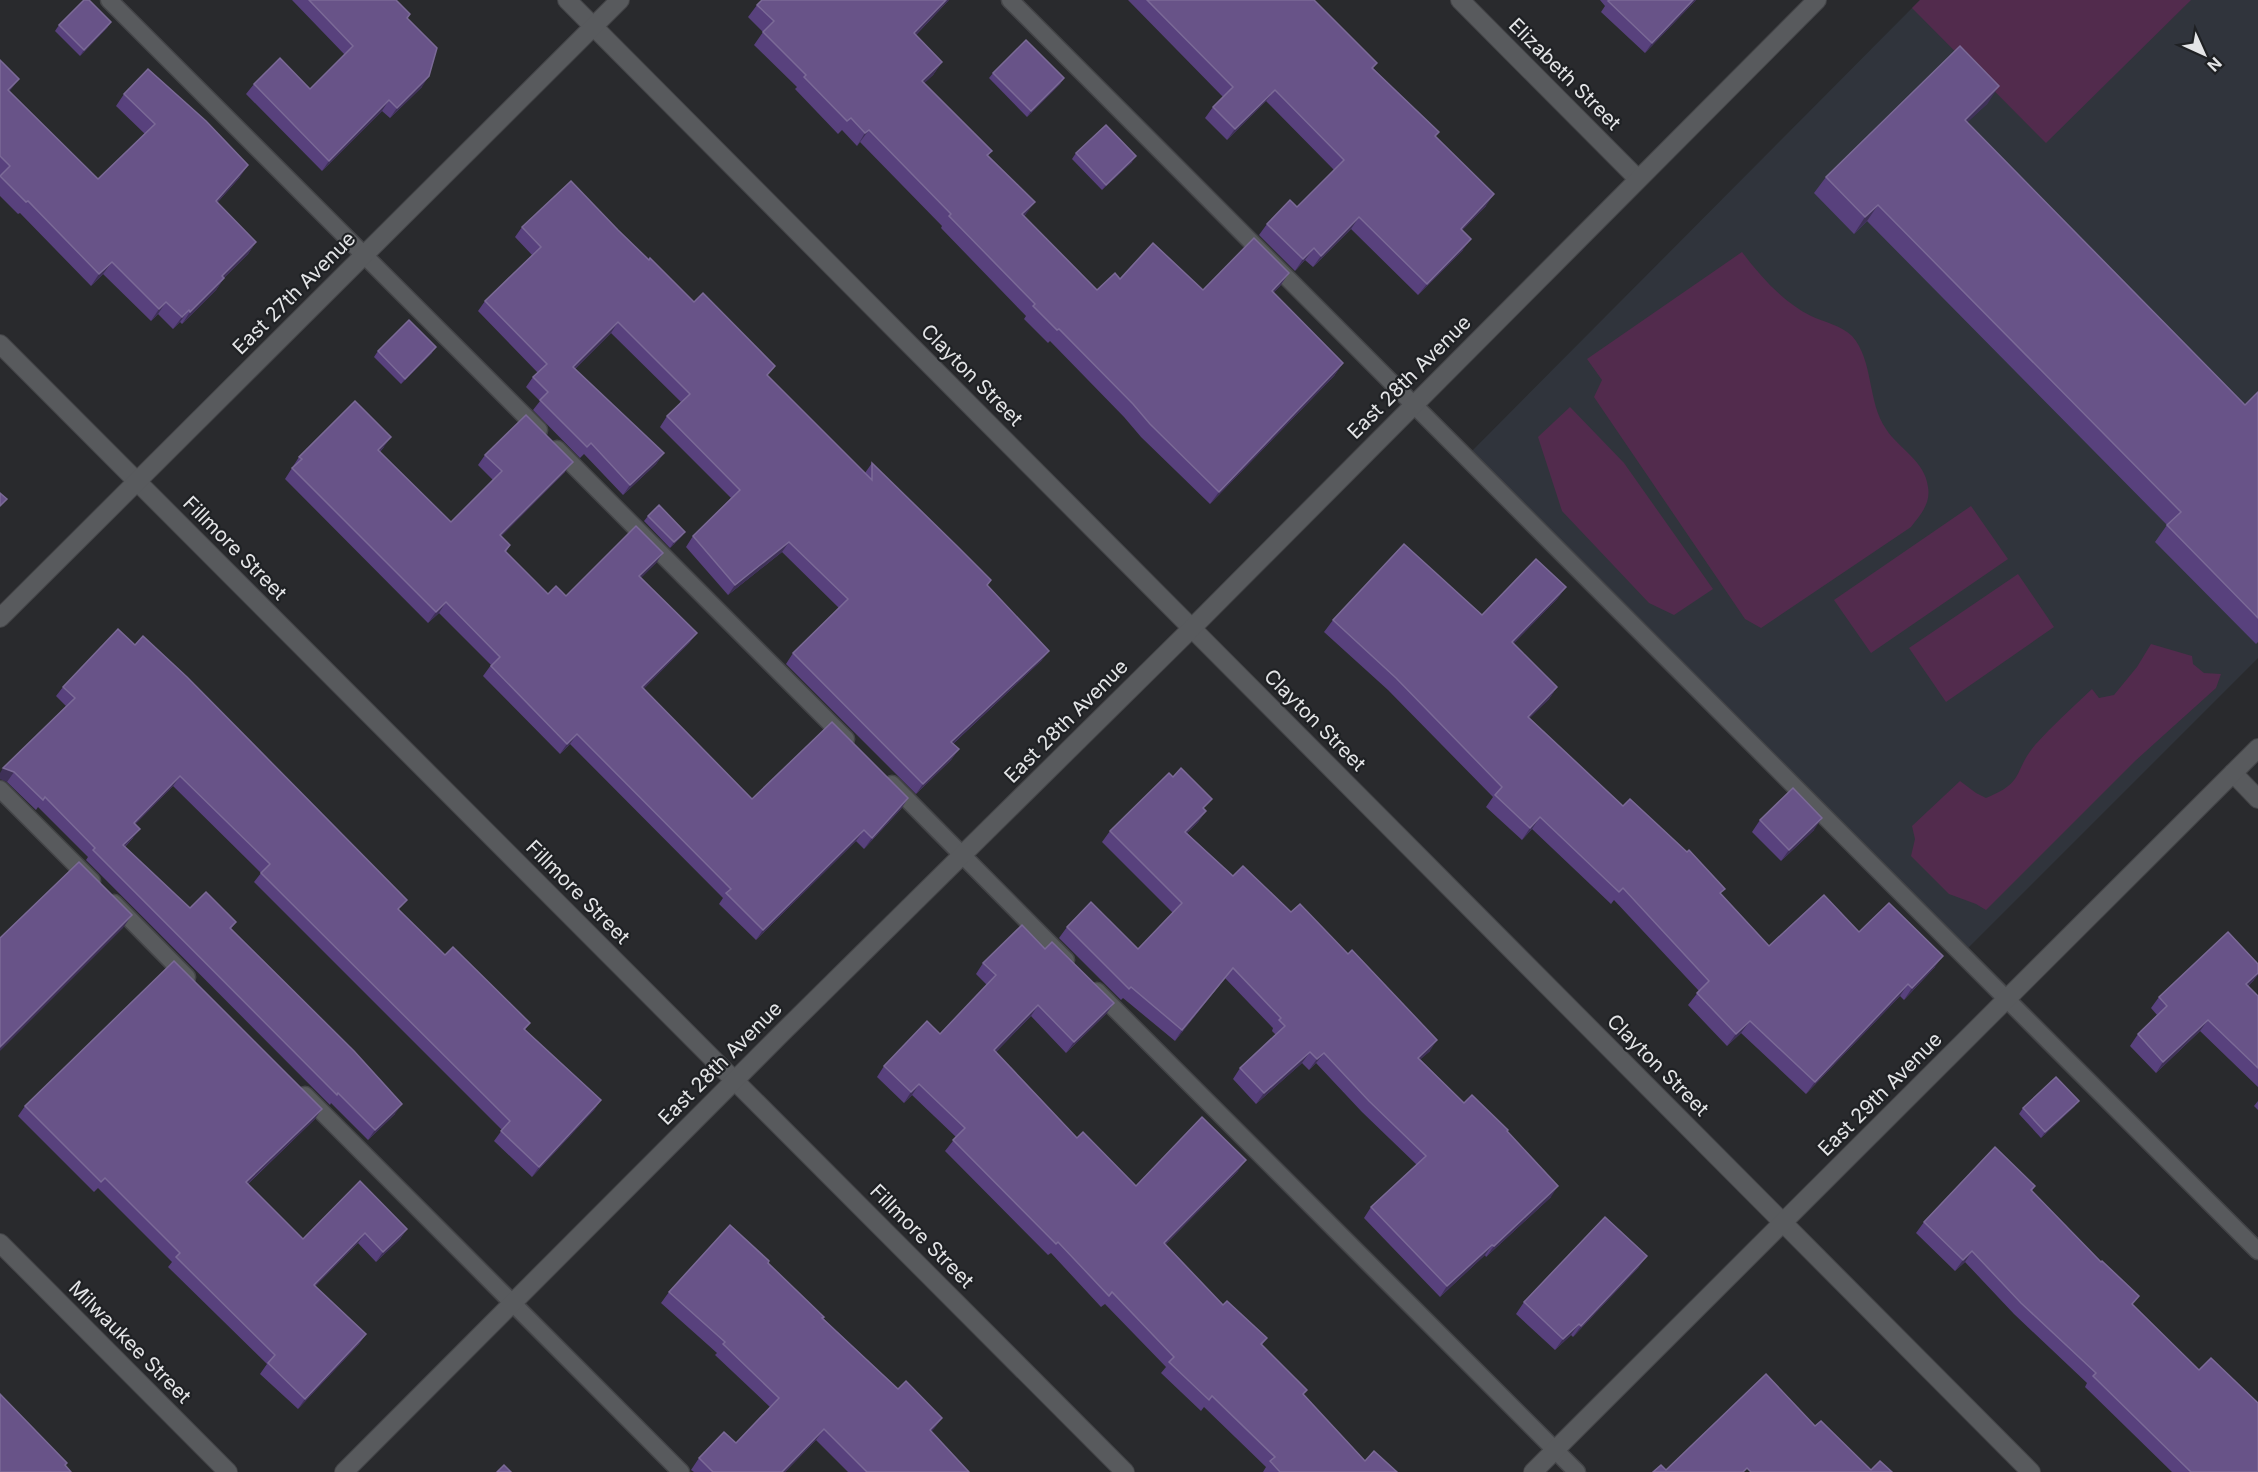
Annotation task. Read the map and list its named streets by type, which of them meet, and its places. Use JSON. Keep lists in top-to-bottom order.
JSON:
{
  "streets": {
    "street": [
      "Elizabeth Street",
      "East 27th Avenue",
      "Clayton Street",
      "East 28th Avenue",
      "Fillmore Street",
      "East 29th Avenue",
      "Milwaukee Street"
    ]
  },
  "crossings": [
    ["Elizabeth Street", "East 28th Avenue"],
    ["East 27th Avenue", "Clayton Street"],
    ["East 27th Avenue", "Fillmore Street"],
    ["Clayton Street", "East 28th Avenue"],
    ["Clayton Street", "East 29th Avenue"],
    ["East 28th Avenue", "Fillmore Street"]
  ],
  "north": "bottom right"
}
